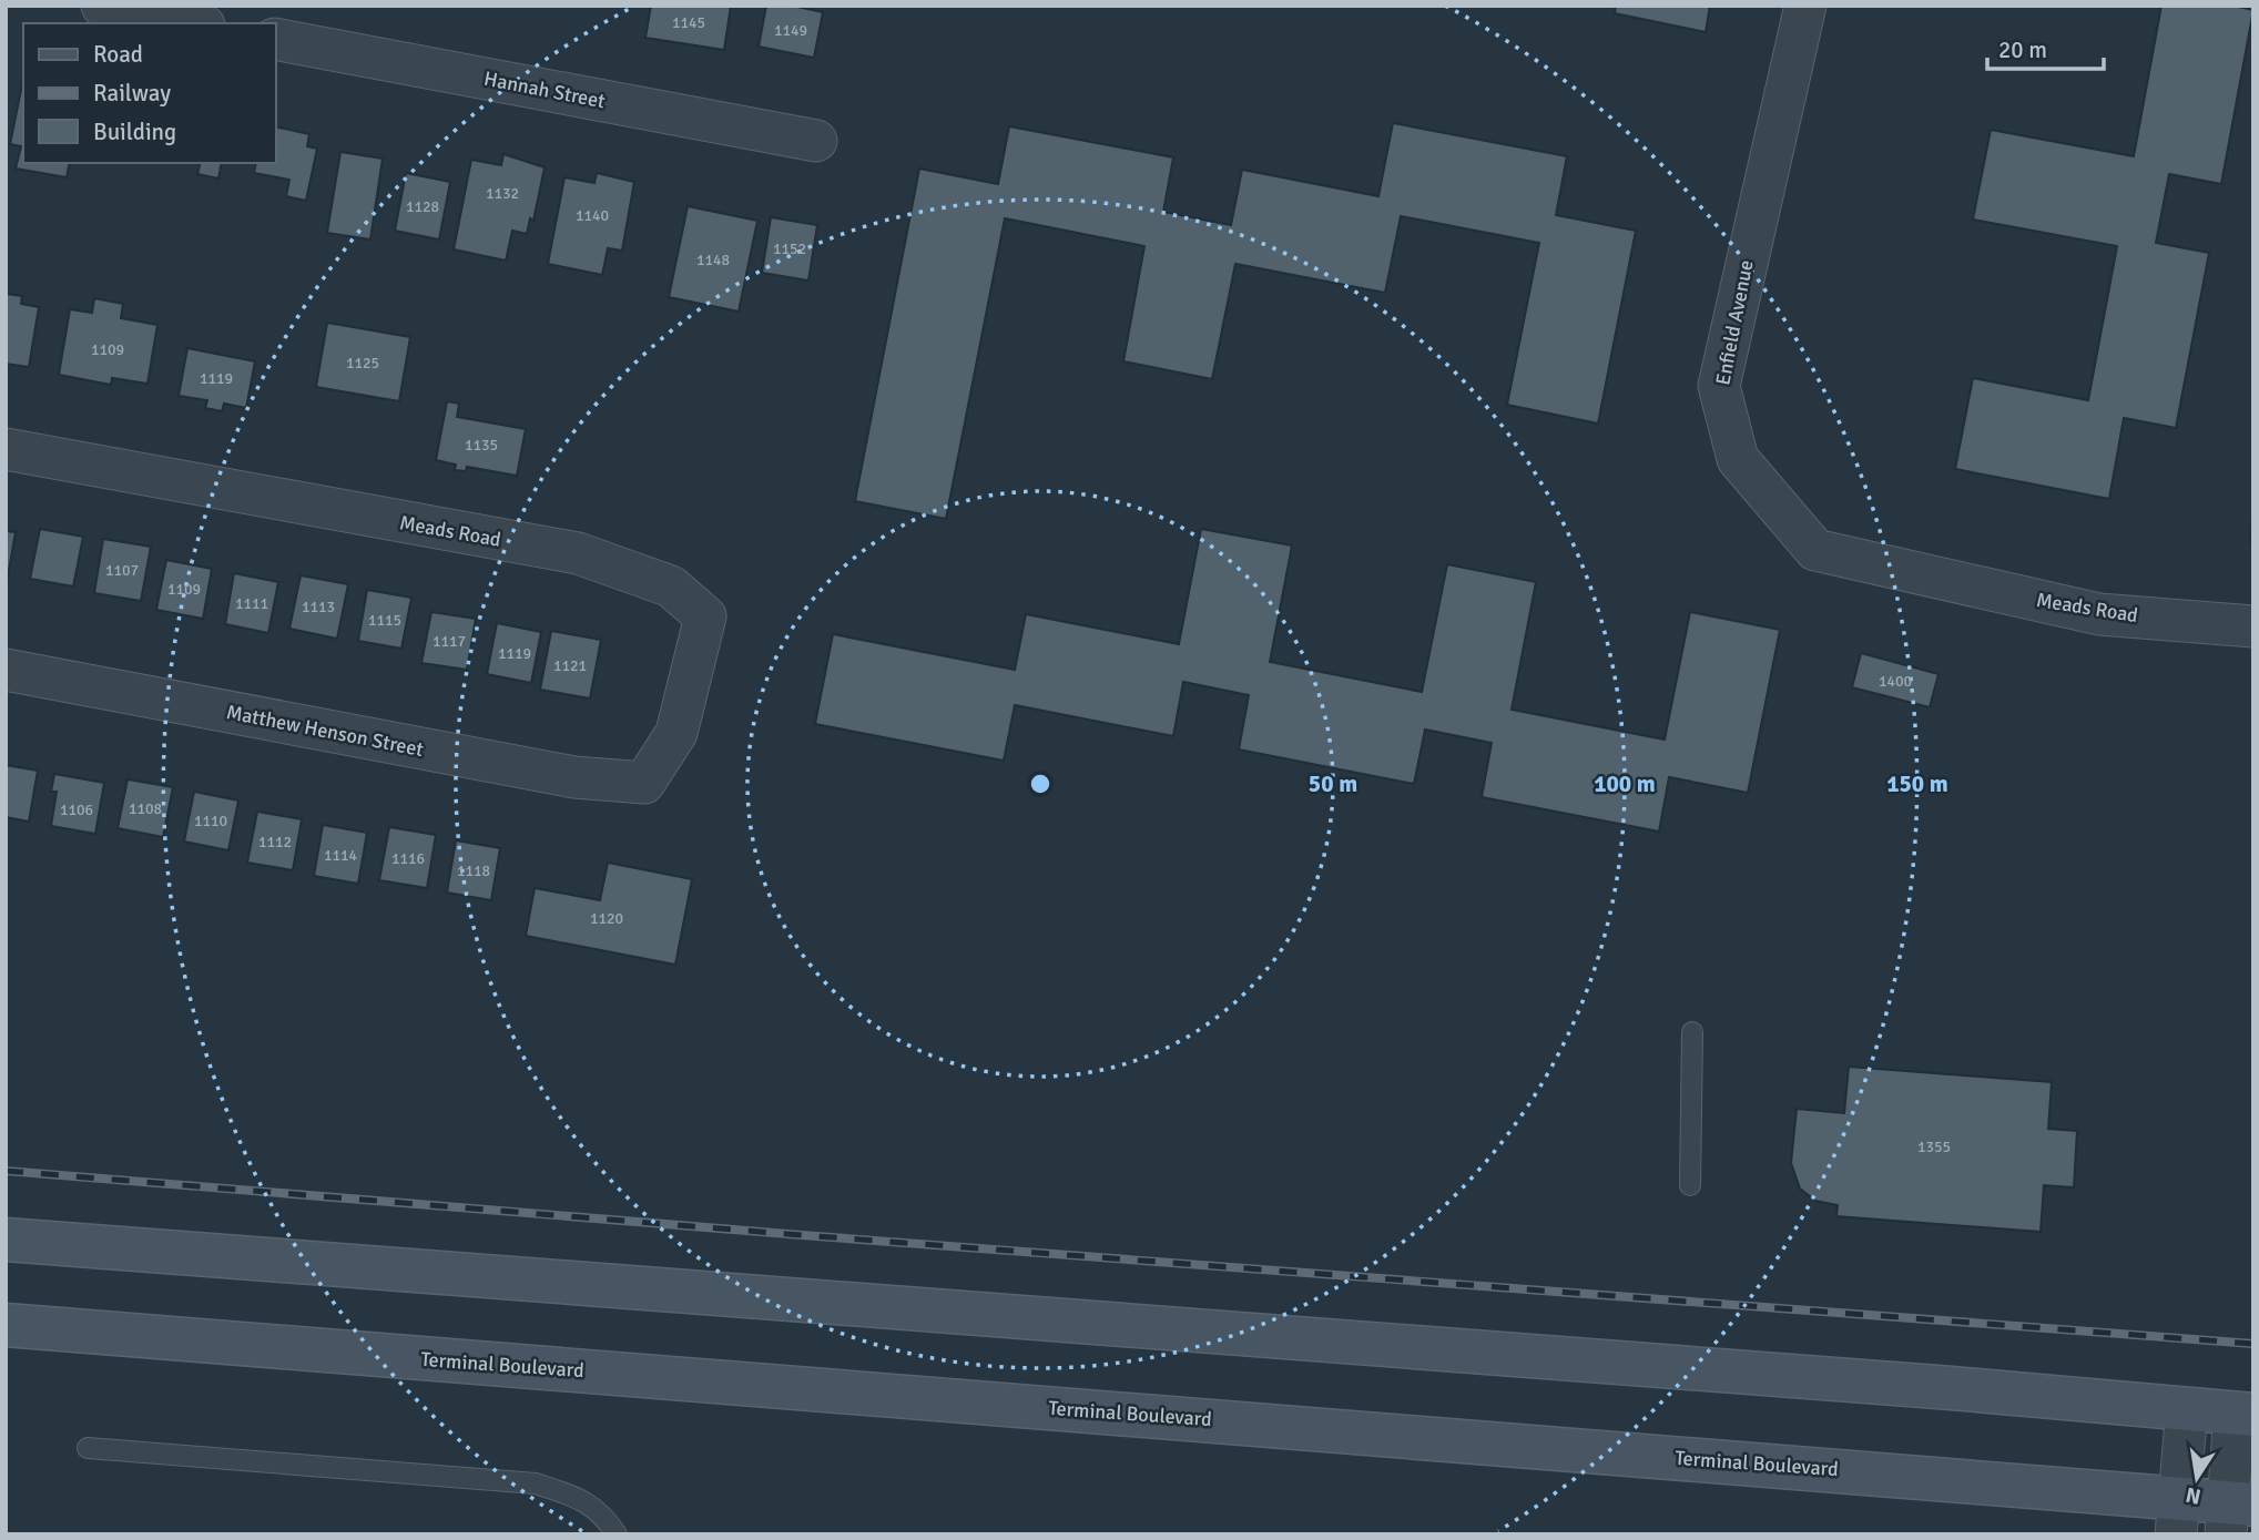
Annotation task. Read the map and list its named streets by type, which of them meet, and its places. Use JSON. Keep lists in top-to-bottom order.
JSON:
{
  "streets": {
    "main road": ["Terminal Boulevard"],
    "street": [
      "Hannah Street",
      "Enfield Avenue",
      "Meads Road",
      "Matthew Henson Street"
    ]
  },
  "crossings": [
    ["Enfield Avenue", "Meads Road"],
    ["Meads Road", "Matthew Henson Street"]
  ],
  "house_numbers": [
    "1145",
    "1149",
    "1132",
    "1128",
    "1140",
    "1152",
    "1148",
    "1109",
    "1125",
    "1119",
    "1135",
    "1107",
    "1109",
    "1111",
    "1113",
    "1115",
    "1117",
    "1119",
    "1121",
    "1400",
    "1108",
    "1106",
    "1110",
    "1112",
    "1114",
    "1116",
    "1118",
    "1120",
    "1355"
  ],
  "legend": ["Road", "Railway", "Building"],
  "scale_bar": "20 m",
  "north": "bottom",
  "rings": ["50 m", "100 m", "150 m"]
}
